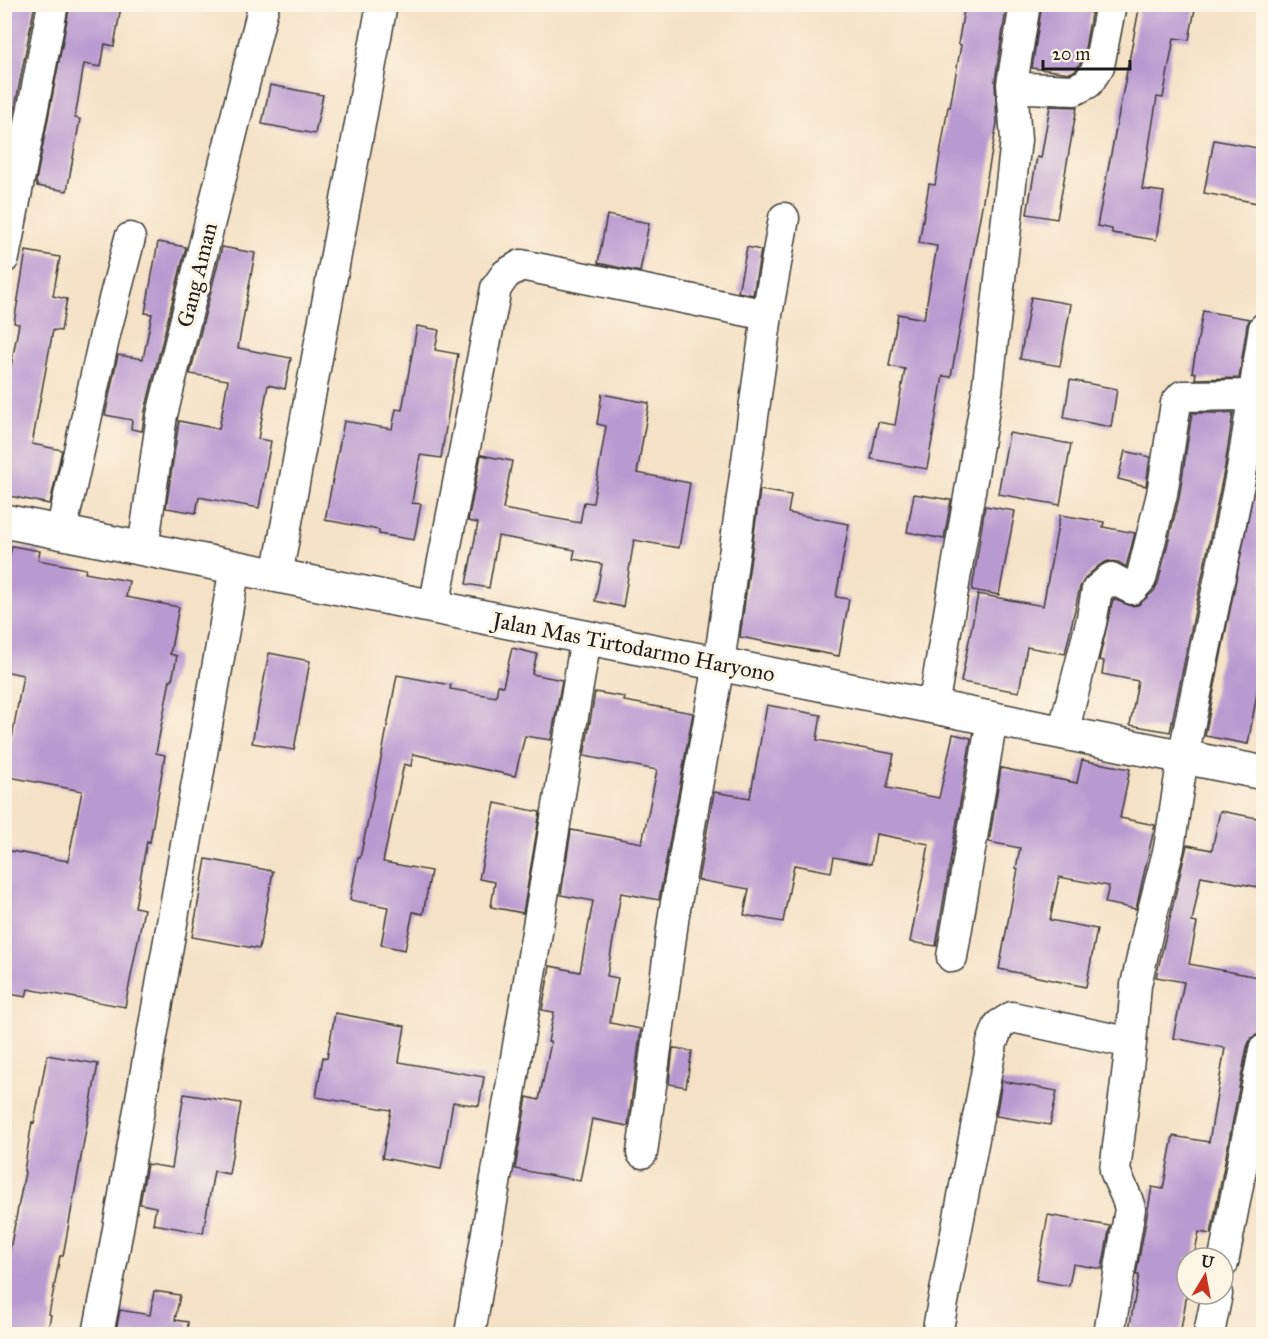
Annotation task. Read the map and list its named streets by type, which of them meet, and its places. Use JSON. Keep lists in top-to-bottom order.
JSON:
{
  "streets": {
    "street": ["Gang Aman", "Jalan Mas Tirtodarmo Haryono"]
  },
  "crossings": [
    ["Gang Aman", "Jalan Mas Tirtodarmo Haryono"]
  ],
  "scale_bar": "20 m",
  "north": "top"
}
